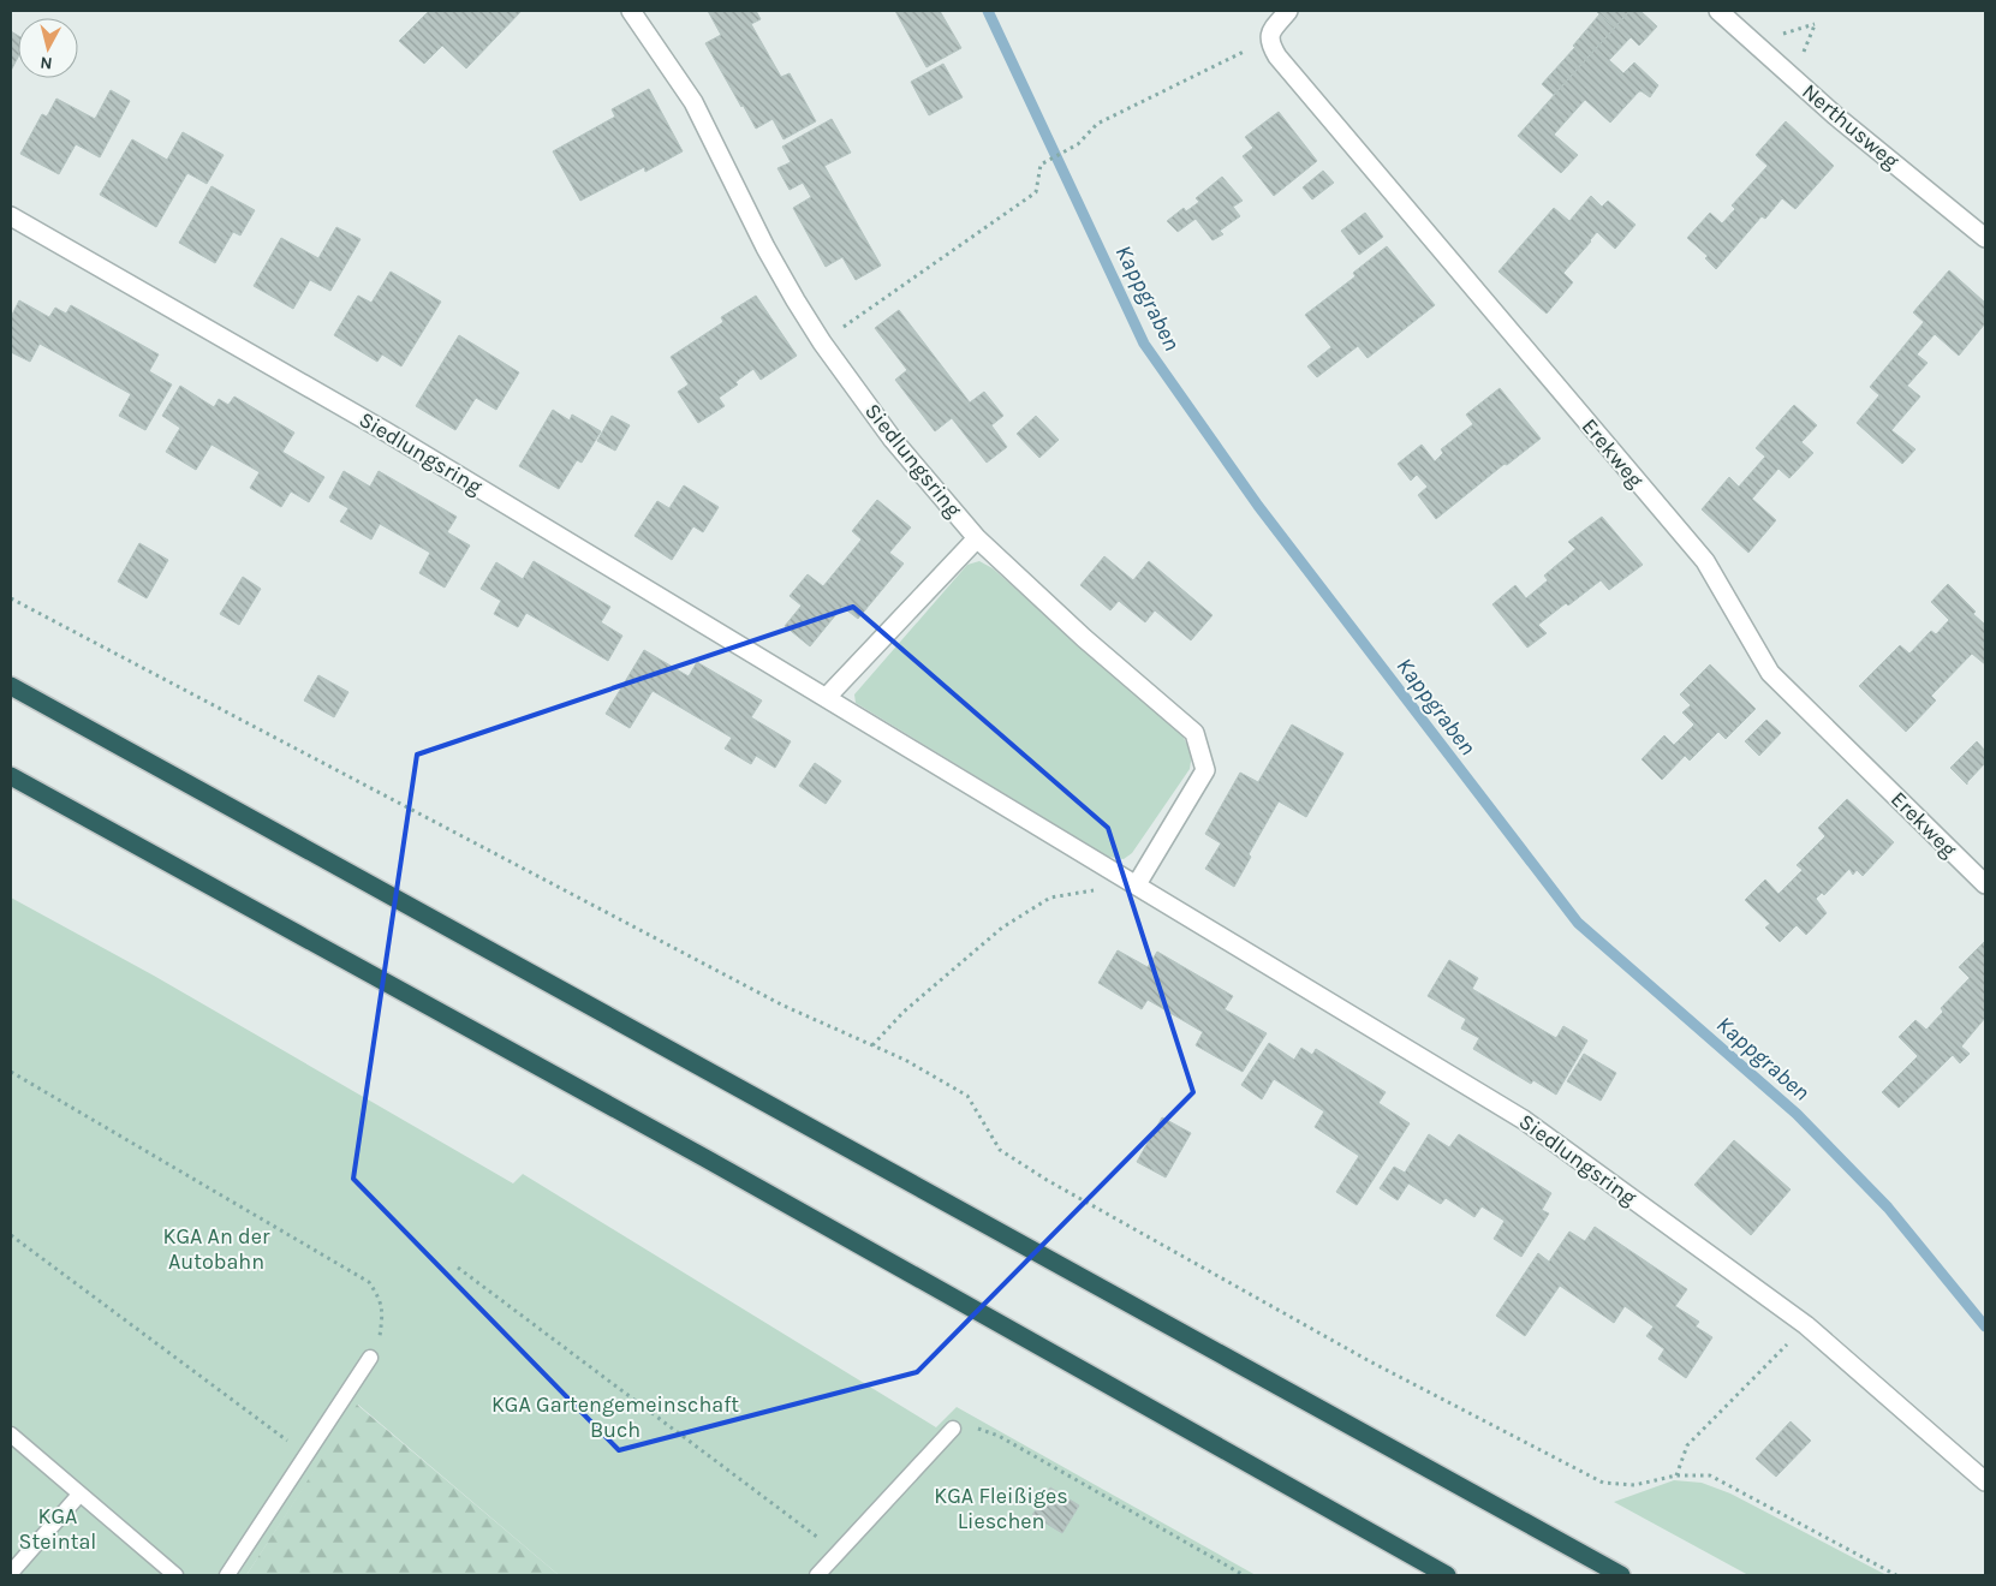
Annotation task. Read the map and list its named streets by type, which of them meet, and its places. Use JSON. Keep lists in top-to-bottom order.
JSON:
{
  "streets": {
    "street": ["Nerthusweg", "Siedlungsring", "Erekweg"]
  },
  "water": ["Kappgraben"],
  "parks": [
    "KGA An der Autobahn",
    "KGA Gartengemeinschaft Buch",
    "KGA Fleißiges Lieschen",
    "KGA Steintal"
  ],
  "north": "bottom"
}
